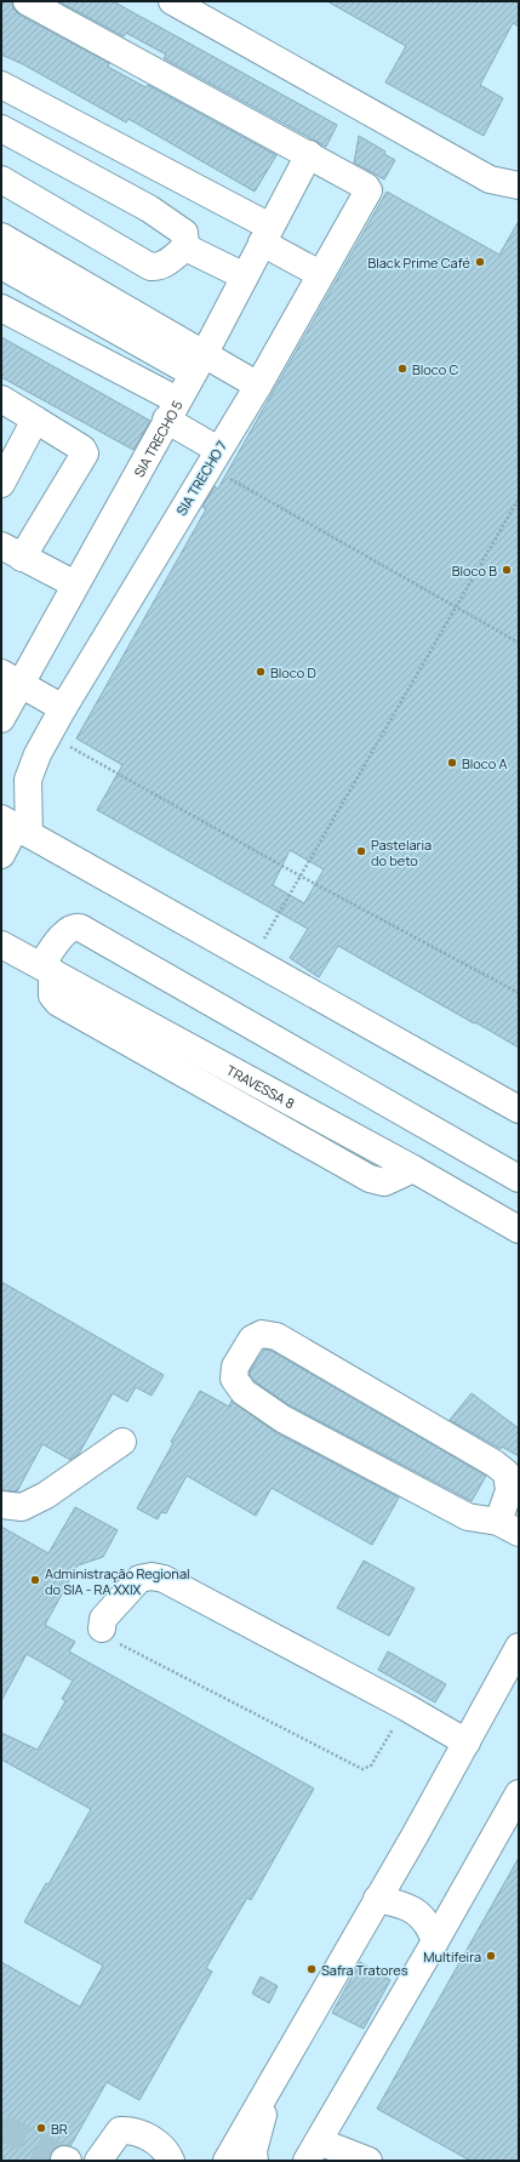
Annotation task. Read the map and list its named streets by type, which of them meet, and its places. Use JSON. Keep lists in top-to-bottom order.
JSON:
{
  "streets": {
    "main road": ["SIA TRECHO 5", "SIA TRECHO 7", "TRAVESSA 8"]
  },
  "crossings": [
    ["SIA TRECHO 5", "SIA TRECHO 7"]
  ],
  "places": [
    "Black Prime Café",
    "Bloco C",
    "Bloco B",
    "Bloco D",
    "Bloco A",
    "Pastelaria do beto",
    "Administração Regional do SIA - RA XXIX",
    "Multifeira",
    "Safra Tratores",
    "BR"
  ]
}
